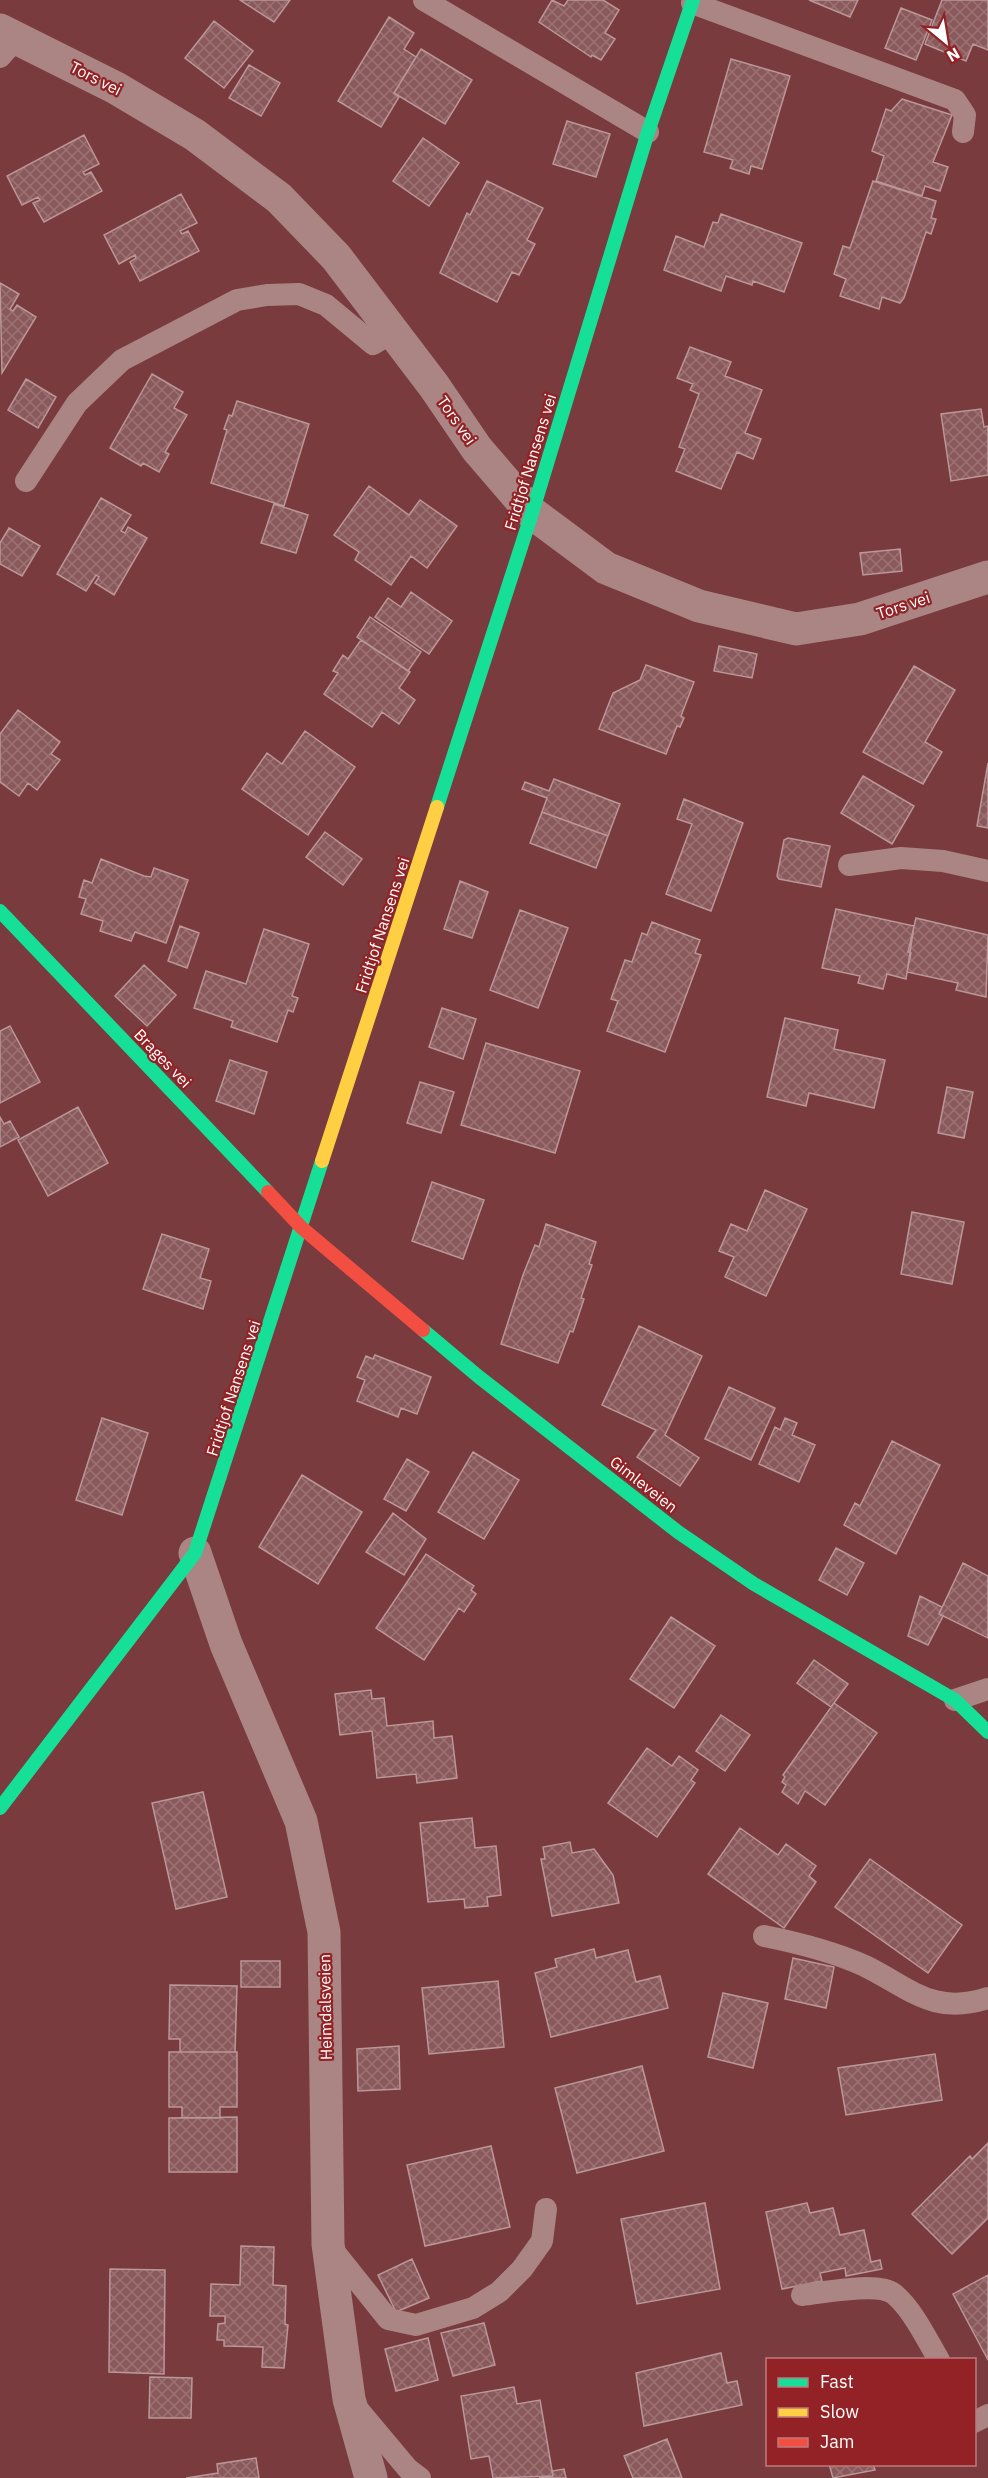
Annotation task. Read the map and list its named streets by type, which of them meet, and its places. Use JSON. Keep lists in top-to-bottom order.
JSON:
{
  "streets": {
    "street": [
      "Tors vei",
      "Fridtjof Nansens vei",
      "Brages vei",
      "Gimleveien",
      "Heimdalsveien"
    ]
  },
  "crossings": [
    ["Tors vei", "Fridtjof Nansens vei"],
    ["Fridtjof Nansens vei", "Brages vei"],
    ["Fridtjof Nansens vei", "Gimleveien"],
    ["Fridtjof Nansens vei", "Heimdalsveien"],
    ["Brages vei", "Gimleveien"]
  ],
  "legend": ["Fast", "Slow", "Jam"],
  "north": "bottom right"
}
